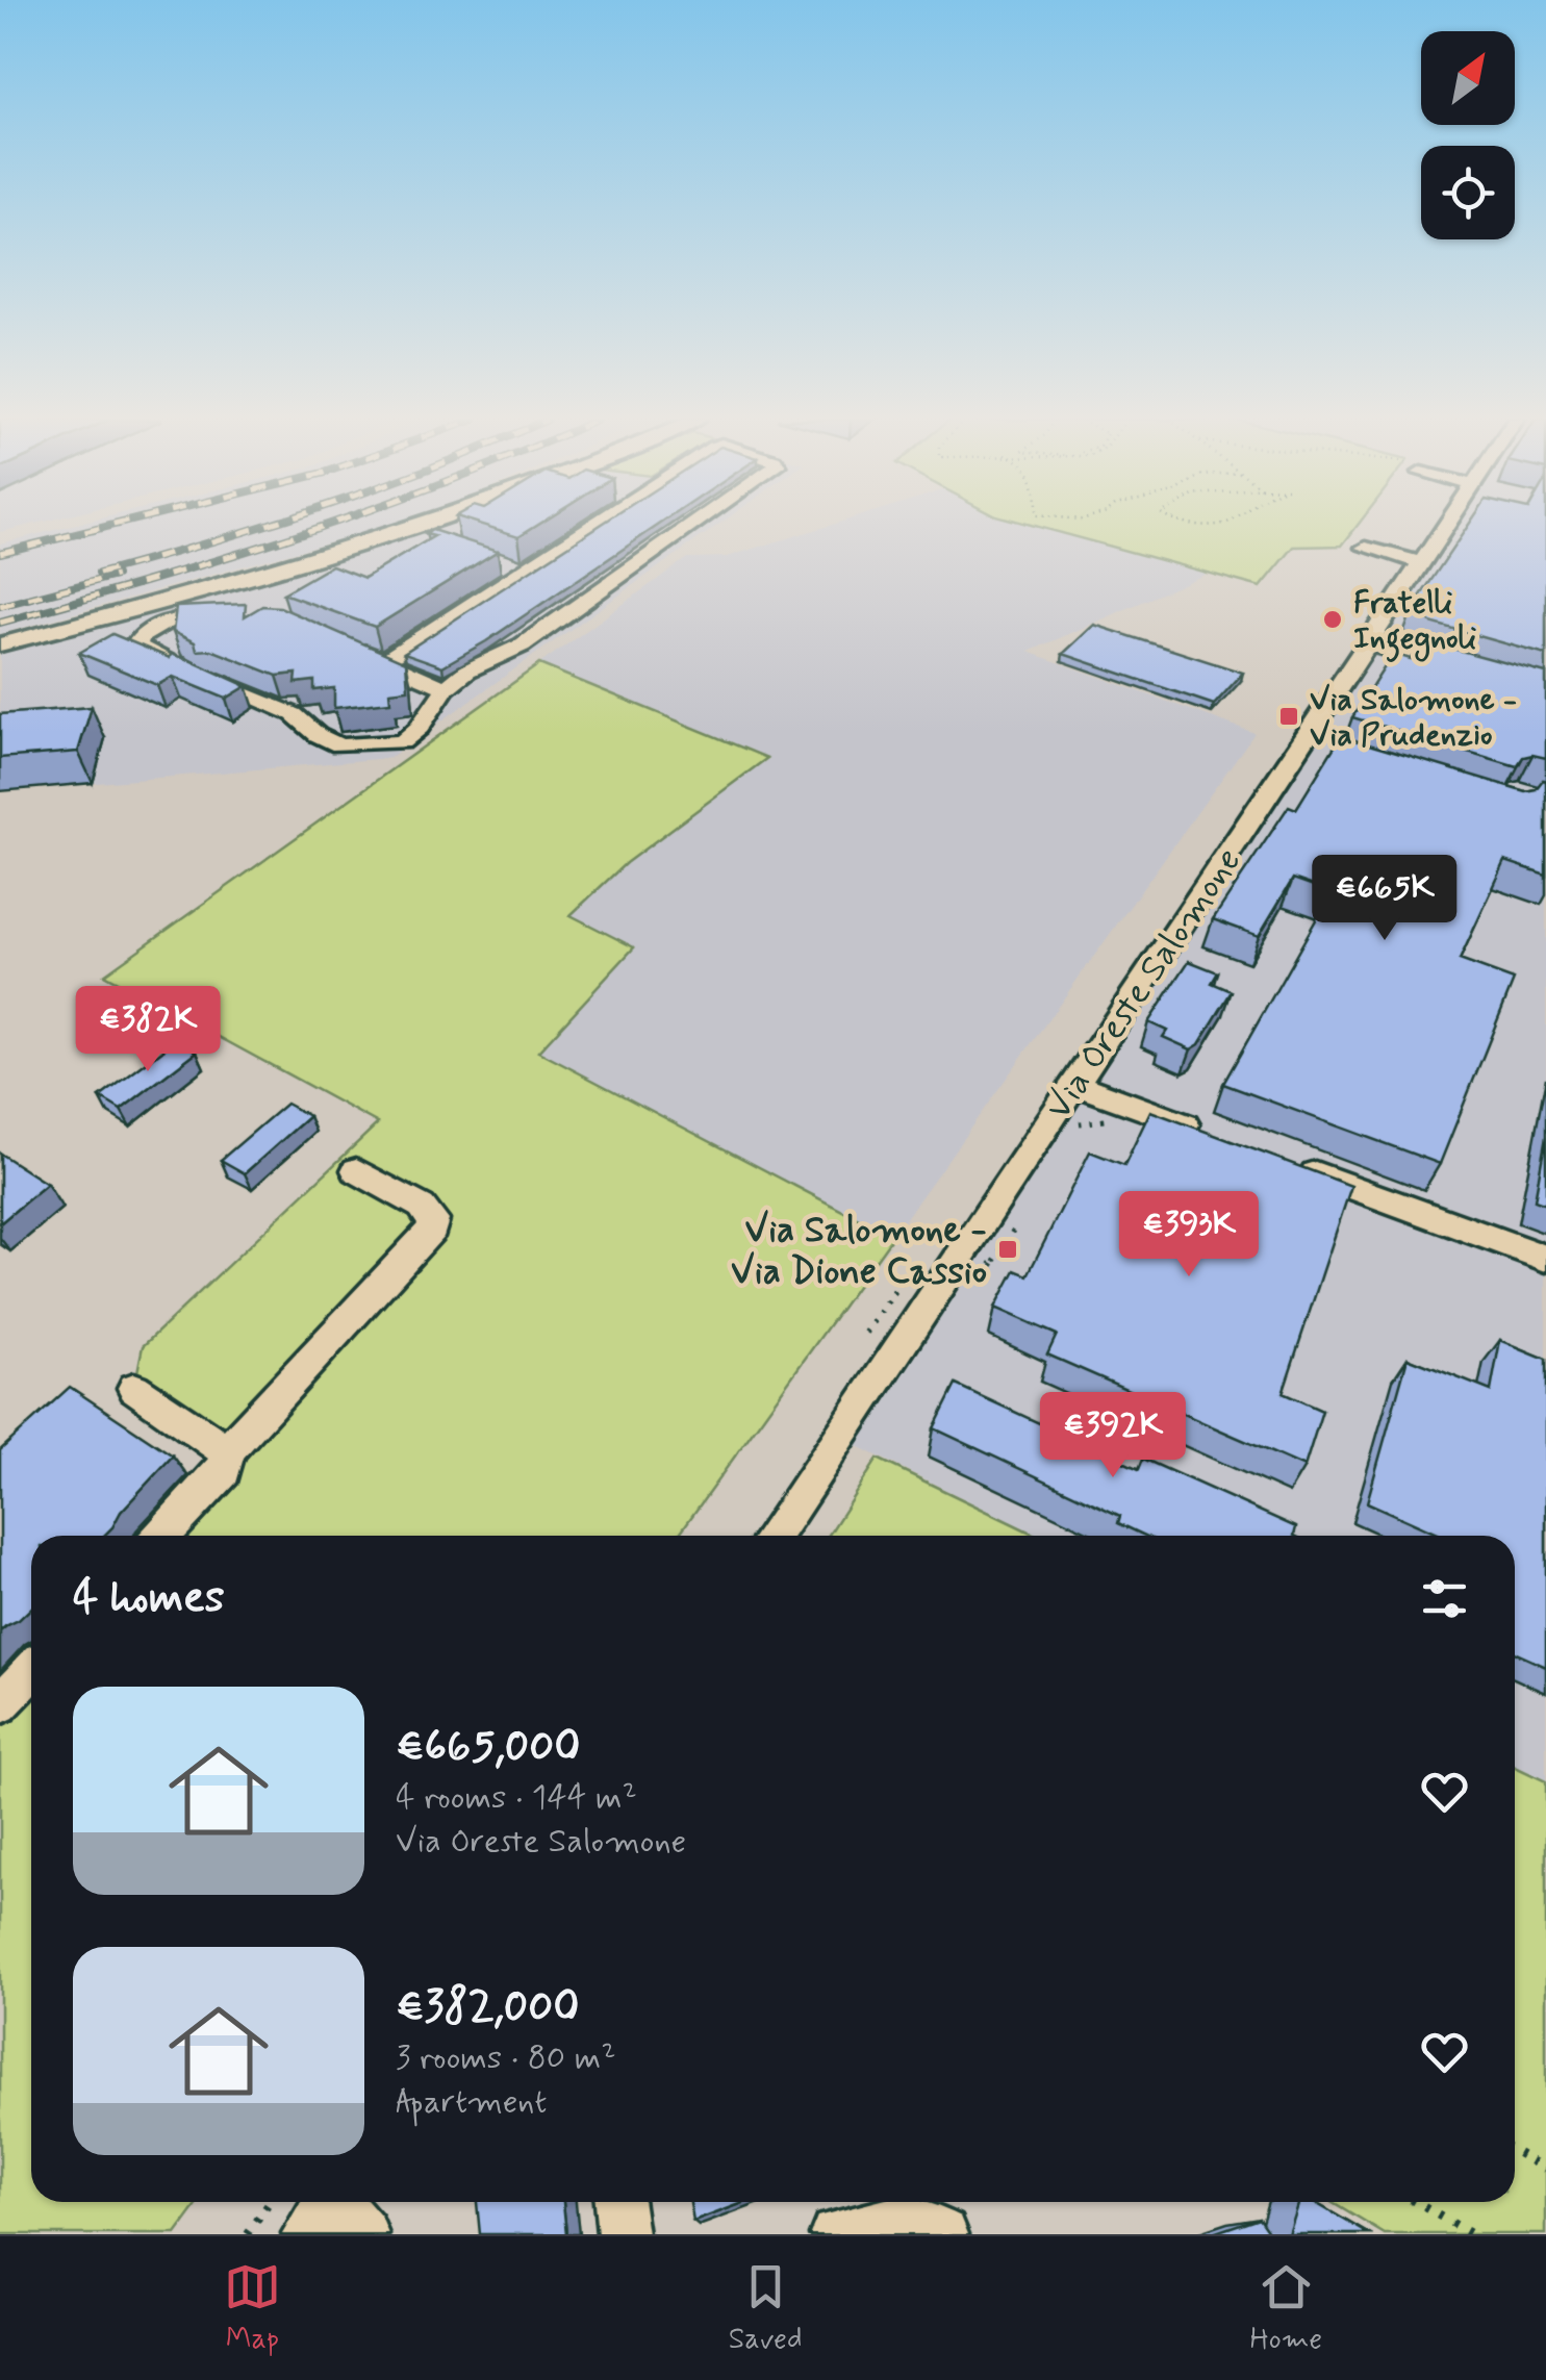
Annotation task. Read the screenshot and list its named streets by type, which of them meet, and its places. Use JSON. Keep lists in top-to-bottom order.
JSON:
{
  "streets": {
    "street": ["Via Oreste Salomone"]
  },
  "places": {
    "other": ["Fratelli Ingegnoli"],
    "transit": ["Via Salomone - Via Prudenzio", "Via Salomone - Via Dione Cassio"]
  },
  "north": "top right",
  "page": {
    "price": [
      "€665K",
      "€382K",
      "€393K",
      "€392K"
    ],
    "heading": "4 homes",
    "list": [
      {
        "name": "€665,000",
        "note": "4 rooms · 144 m² · Via Oreste Salomone"
      },
      {
        "name": "€382,000",
        "note": "3 rooms · 80 m² · Apartment"
      }
    ],
    "tabs": ["Map", "Saved", "Home"]
  }
}
